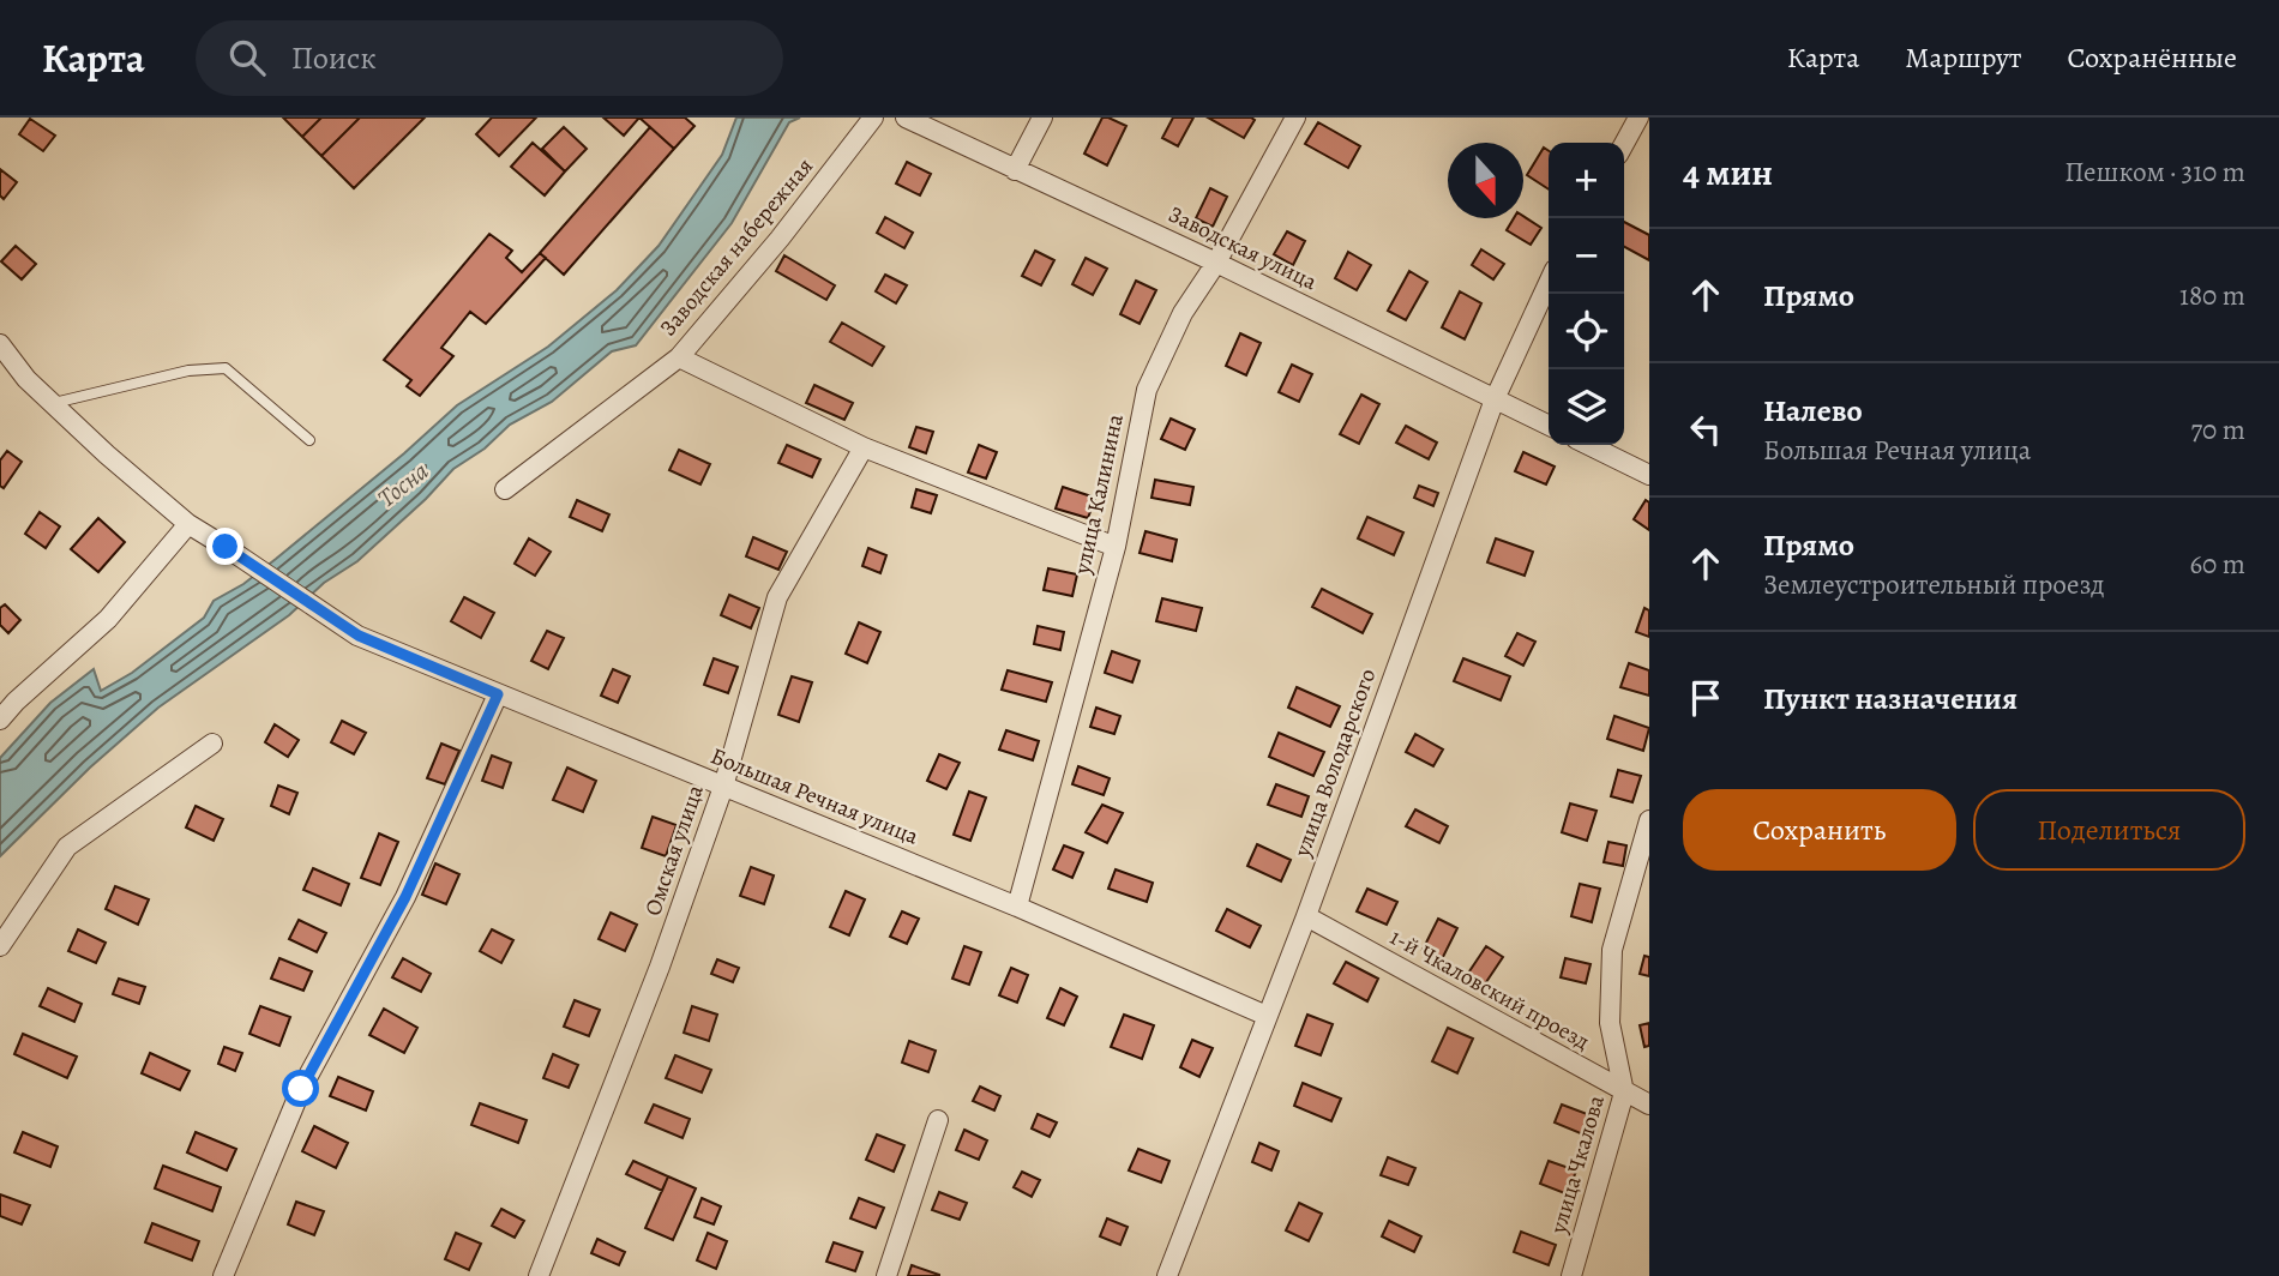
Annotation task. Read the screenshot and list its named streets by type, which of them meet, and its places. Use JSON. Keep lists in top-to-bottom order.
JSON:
{
  "streets": {
    "street": [
      "Заводская набережная",
      "Заводская улица",
      "улица Калинина",
      "улица Володарского",
      "Большая Речная улица",
      "Омская улица",
      "1-й Чкаловский проезд",
      "улица Чкалова"
    ]
  },
  "crossings": [
    ["Заводская улица", "улица Калинина"],
    ["Заводская улица", "улица Володарского"],
    ["улица Калинина", "Большая Речная улица"],
    ["улица Володарского", "Большая Речная улица"],
    ["улица Володарского", "1-й Чкаловский проезд"],
    ["Большая Речная улица", "Омская улица"],
    ["1-й Чкаловский проезд", "улица Чкалова"]
  ],
  "water": ["Тосна"],
  "north": "bottom",
  "page": {
    "header": "Карта",
    "search": "Поиск",
    "nav": ["Карта", "Маршрут", "Сохранённые"],
    "heading": ["4 мин", "Пешком · 310 m"],
    "map_buttons": ["+", "−"],
    "list": [
      ["Прямо", "180 m"],
      ["Налево", "Большая Речная улица", "70 m"],
      ["Прямо", "Землеустроительный проезд", "60 m"],
      "Пункт назначения"
    ],
    "buttons": ["Сохранить", "Поделиться"]
  }
}
